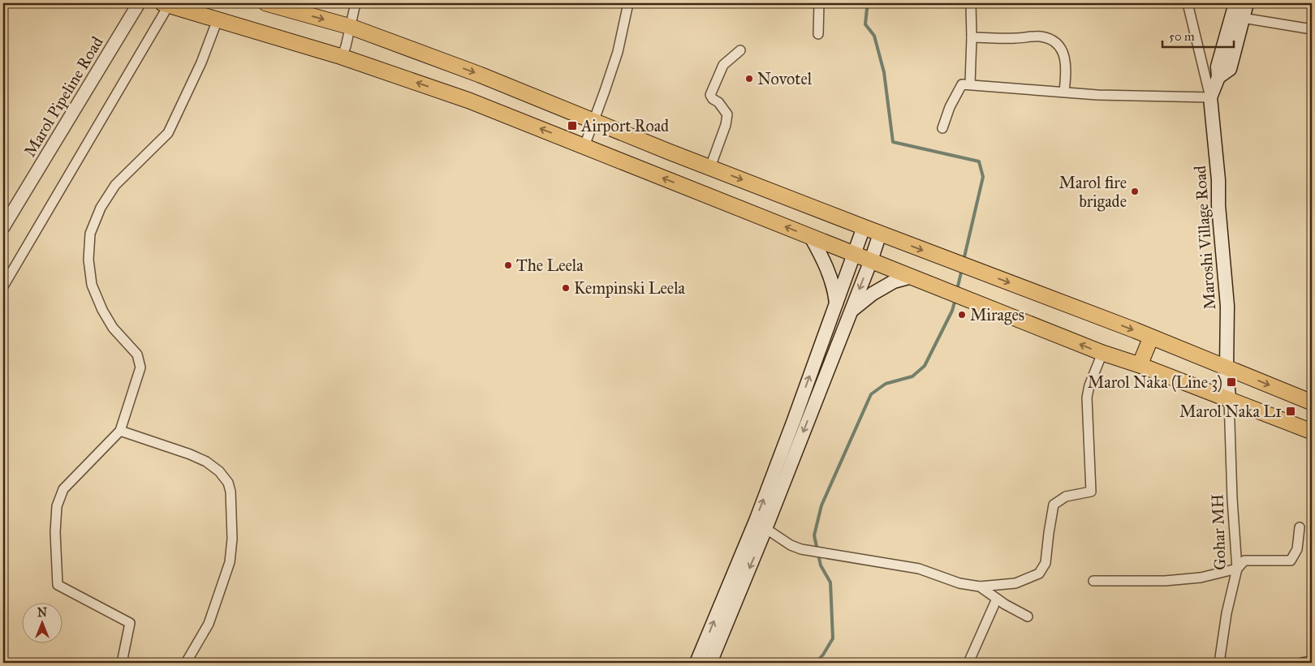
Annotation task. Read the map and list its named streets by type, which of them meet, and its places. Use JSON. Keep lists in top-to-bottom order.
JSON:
{
  "streets": {
    "main road": ["Maroshi Village Road"],
    "street": ["Marol Pipeline Road", "Gohar MH"]
  },
  "crossings": [
    ["Maroshi Village Road", "Gohar MH"]
  ],
  "places": {
    "other": [
      "Novotel",
      "Marol fire brigade",
      "The Leela",
      "Kempinski Leela",
      "Mirages"
    ],
    "transit": ["Airport Road", "Marol Naka (Line 3)", "Marol Naka L1"]
  },
  "scale_bar": "50 m",
  "north": "top"
}
